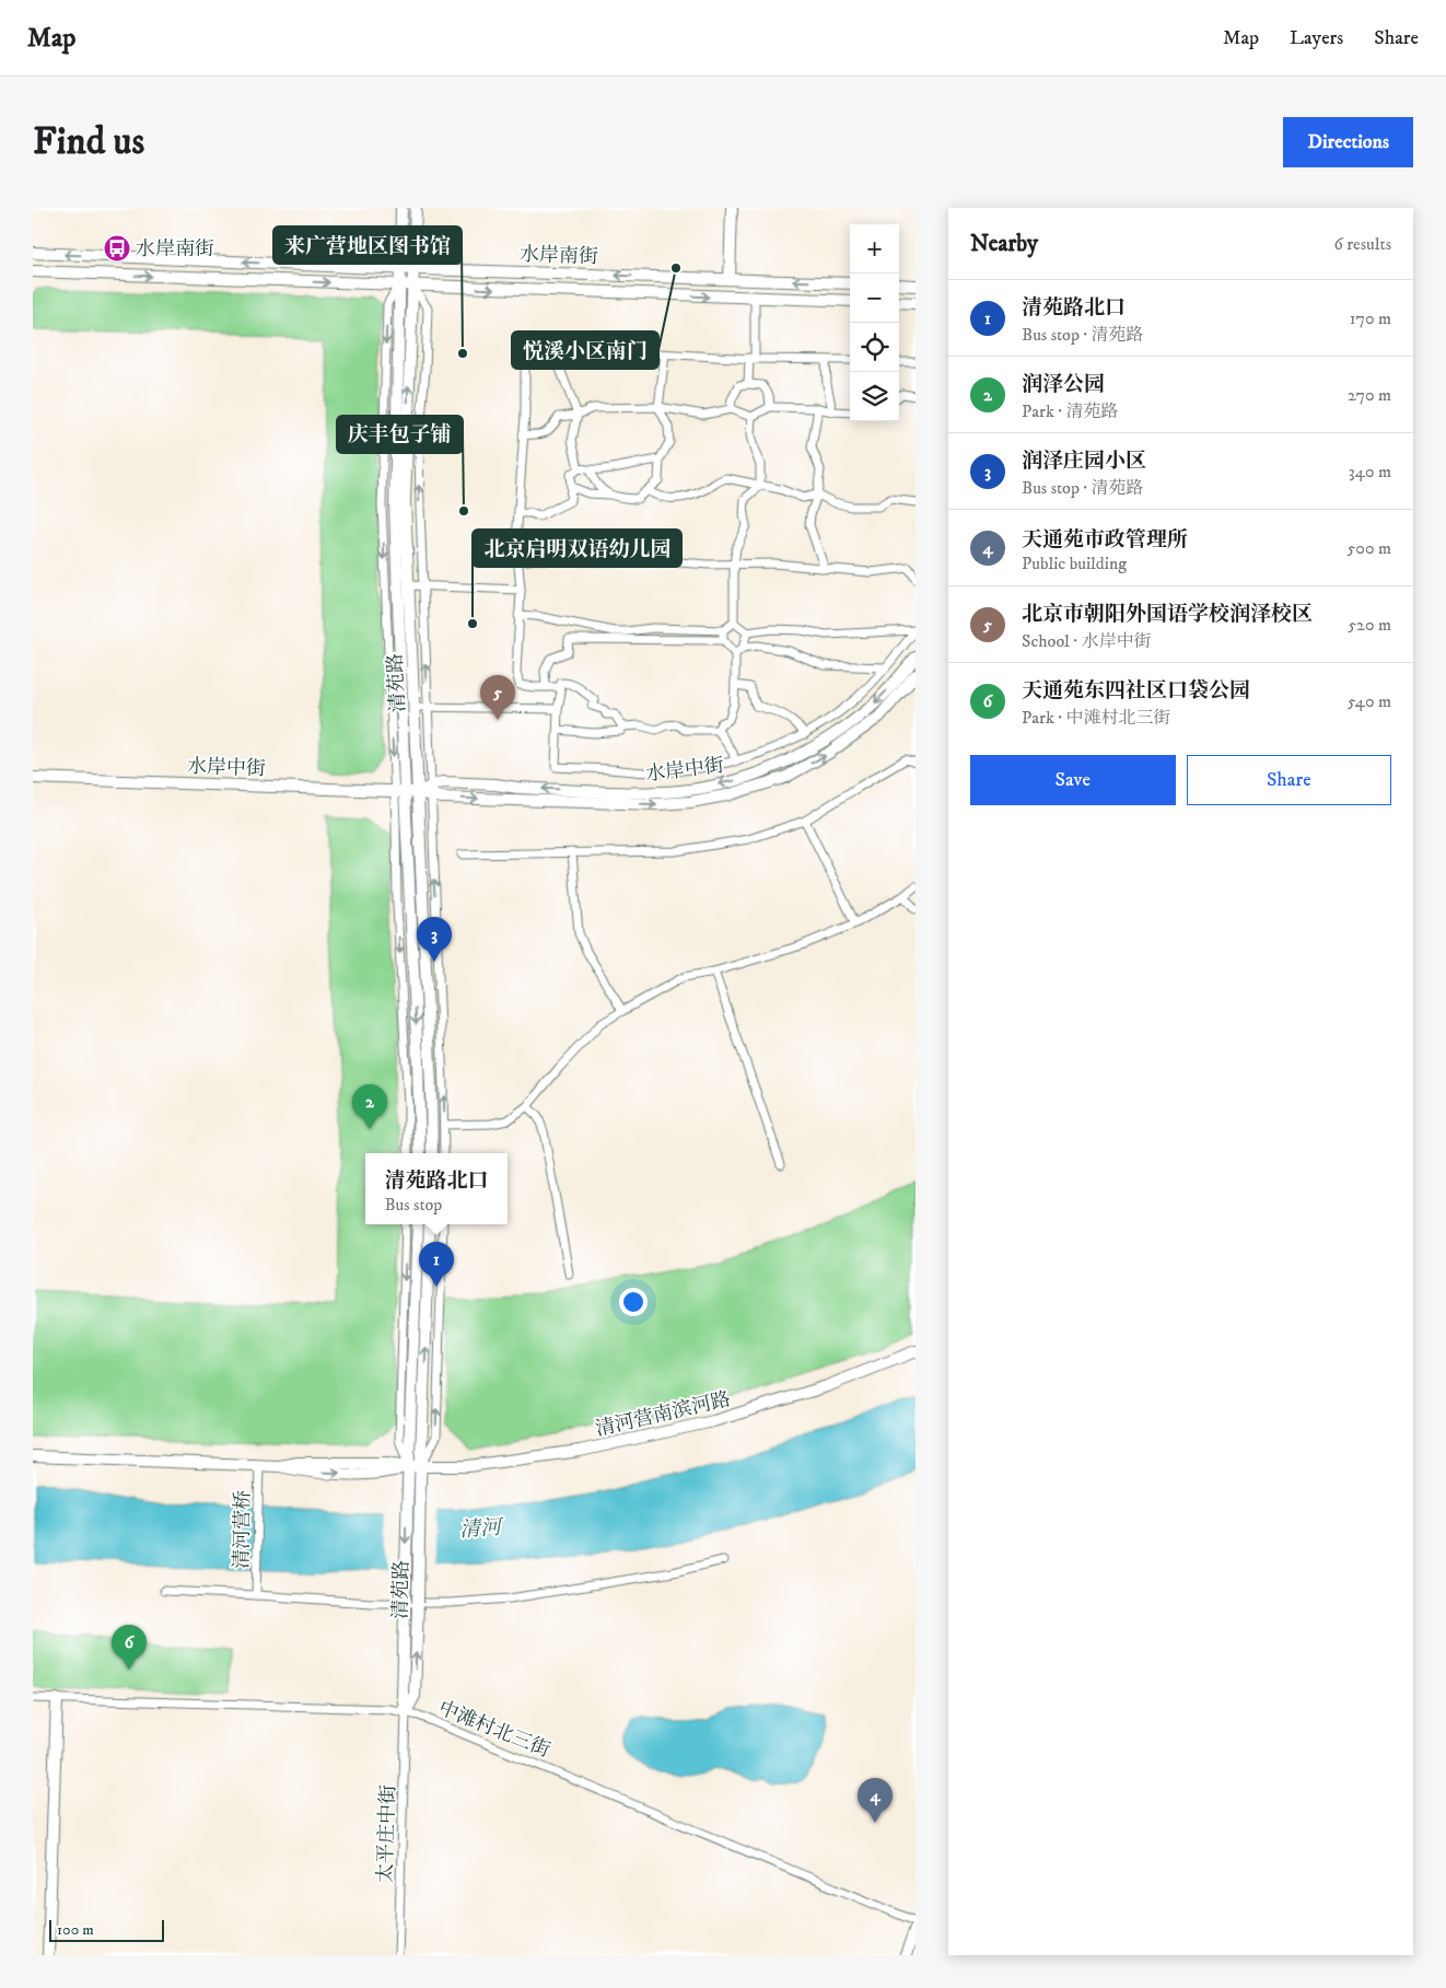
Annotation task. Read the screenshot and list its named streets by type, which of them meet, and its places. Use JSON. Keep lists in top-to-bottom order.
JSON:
{
  "streets": {
    "street": [
      "水岸南街",
      "清苑路",
      "水岸中街",
      "清河营南滨河路",
      "清河营桥",
      "中滩村北三街",
      "太平庄中街"
    ]
  },
  "crossings": [
    ["水岸南街", "清苑路"],
    ["清苑路", "水岸中街"],
    ["清苑路", "清河营南滨河路"],
    ["清苑路", "中滩村北三街"],
    ["清苑路", "太平庄中街"],
    ["中滩村北三街", "太平庄中街"]
  ],
  "water": ["清河"],
  "places": {
    "bus stop": ["水岸南街"],
    "other": [
      "悦溪小区南门",
      "来广营地区图书馆",
      "庆丰包子铺",
      "北京启明双语幼儿园"
    ]
  },
  "scale_bar": "100 m",
  "page": {
    "header": "Map",
    "nav": ["Map", "Layers", "Share"],
    "buttons": [
      "Directions",
      ["Save", "Share"]
    ],
    "title": "Find us",
    "heading": ["Nearby", "6 results"],
    "map_buttons": ["+", "−"],
    "list": [
      {
        "mark": "1",
        "name": "清苑路北口",
        "note": "Bus stop · 清苑路",
        "value": "170 m"
      },
      {
        "mark": "2",
        "name": "润泽公园",
        "note": "Park · 清苑路",
        "value": "270 m"
      },
      {
        "mark": "3",
        "name": "润泽庄园小区",
        "note": "Bus stop · 清苑路",
        "value": "340 m"
      },
      {
        "mark": "4",
        "name": "天通苑市政管理所",
        "note": "Public building",
        "value": "500 m"
      },
      {
        "mark": "5",
        "name": "北京市朝阳外国语学校润泽校区",
        "note": "School · 水岸中街",
        "value": "520 m"
      },
      {
        "mark": "6",
        "name": "天通苑东四社区口袋公园",
        "note": "Park · 中滩村北三街",
        "value": "540 m"
      }
    ],
    "pins": [
      "5",
      "3",
      "2",
      "1",
      "6",
      "4"
    ],
    "popup": ["清苑路北口", "Bus stop"],
    "scale": "100 m"
  }
}
